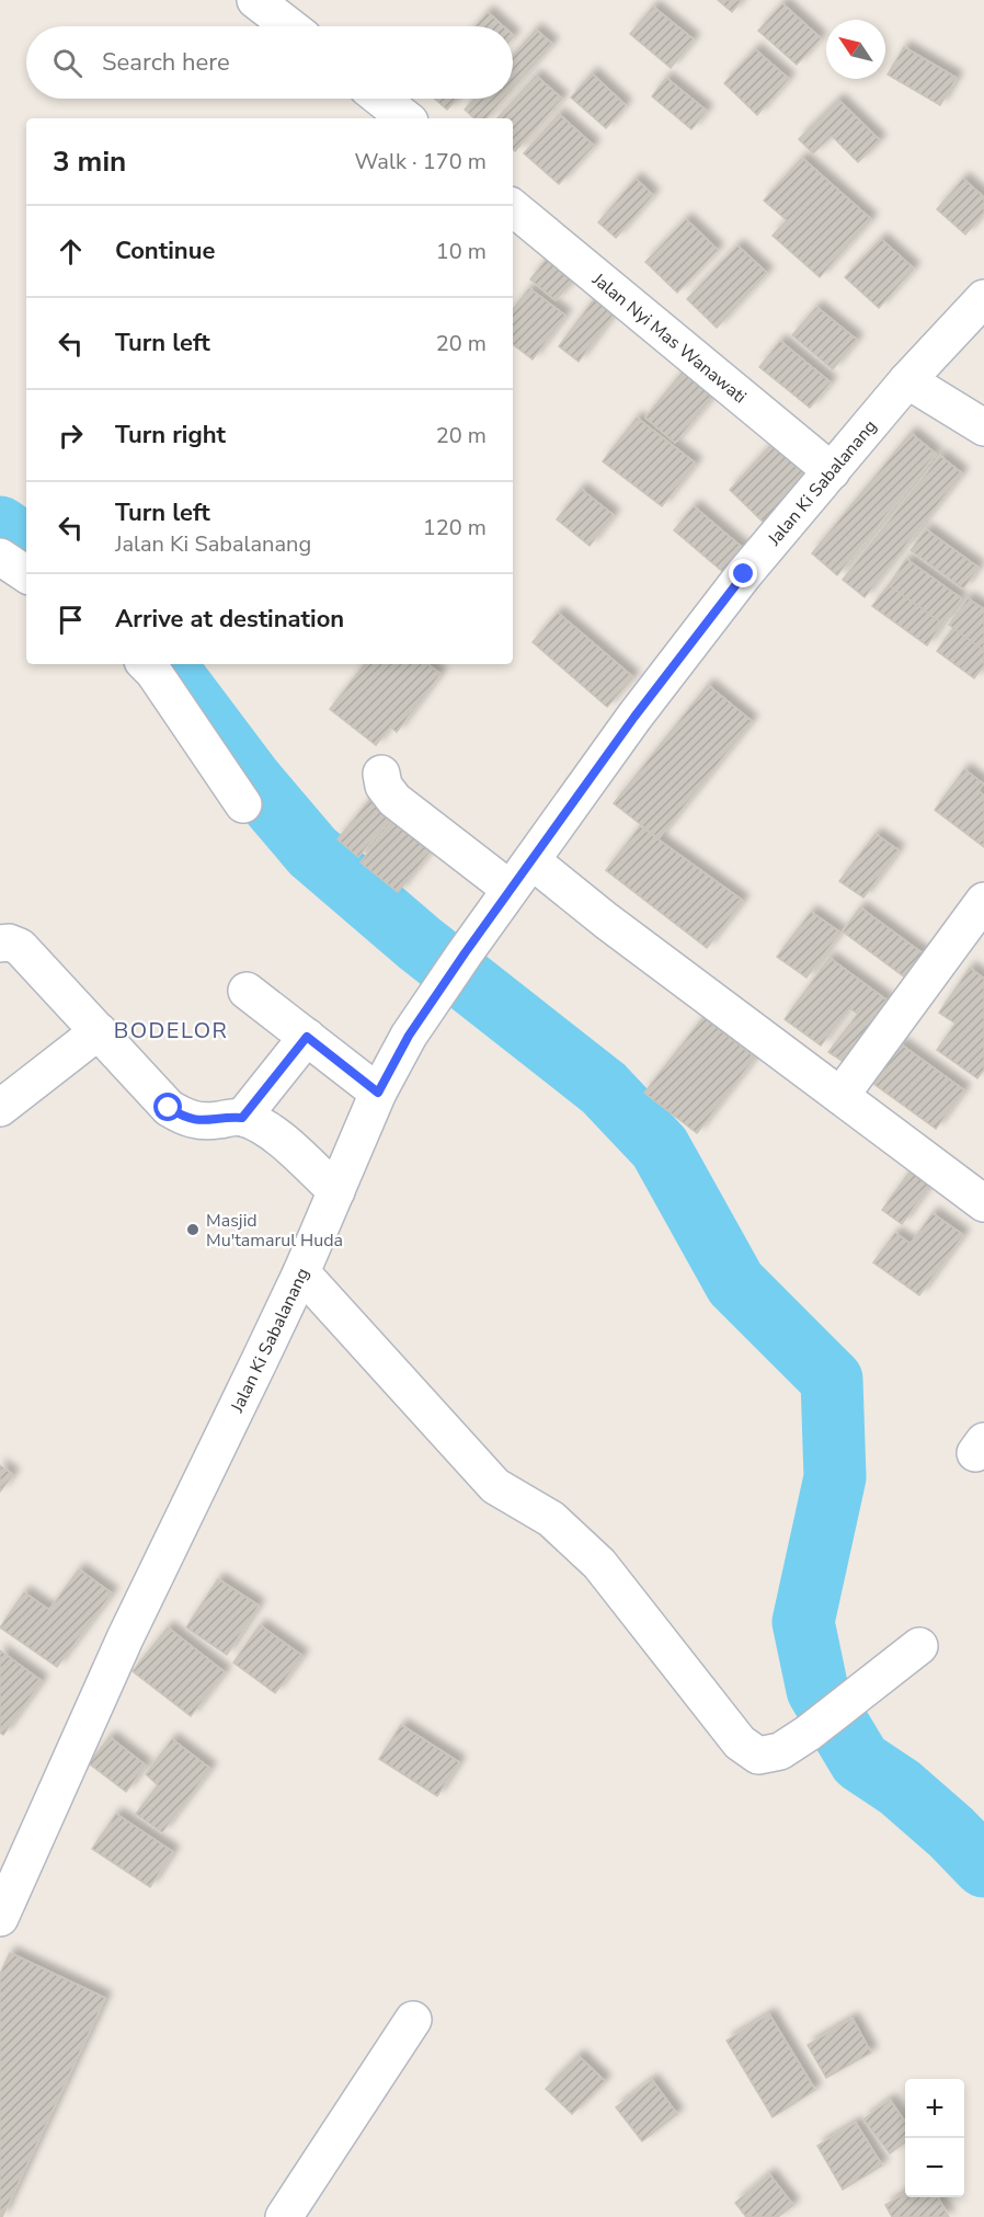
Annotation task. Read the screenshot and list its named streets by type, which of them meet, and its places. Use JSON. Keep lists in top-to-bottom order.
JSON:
{
  "streets": {
    "street": ["Jalan Nyi Mas Wanawati", "Jalan Ki Sabalanang"]
  },
  "crossings": [
    ["Jalan Nyi Mas Wanawati", "Jalan Ki Sabalanang"]
  ],
  "districts": ["BODELOR"],
  "places": ["Masjid Mu'tamarul Huda"],
  "north": "top left",
  "page": {
    "search": "Search here",
    "heading": ["3 min", "Walk · 170 m"],
    "list": [
      ["Continue", "10 m"],
      ["Turn left", "20 m"],
      ["Turn right", "20 m"],
      ["Turn left", "Jalan Ki Sabalanang", "120 m"],
      "Arrive at destination"
    ],
    "map_buttons": ["+", "−"]
  }
}
